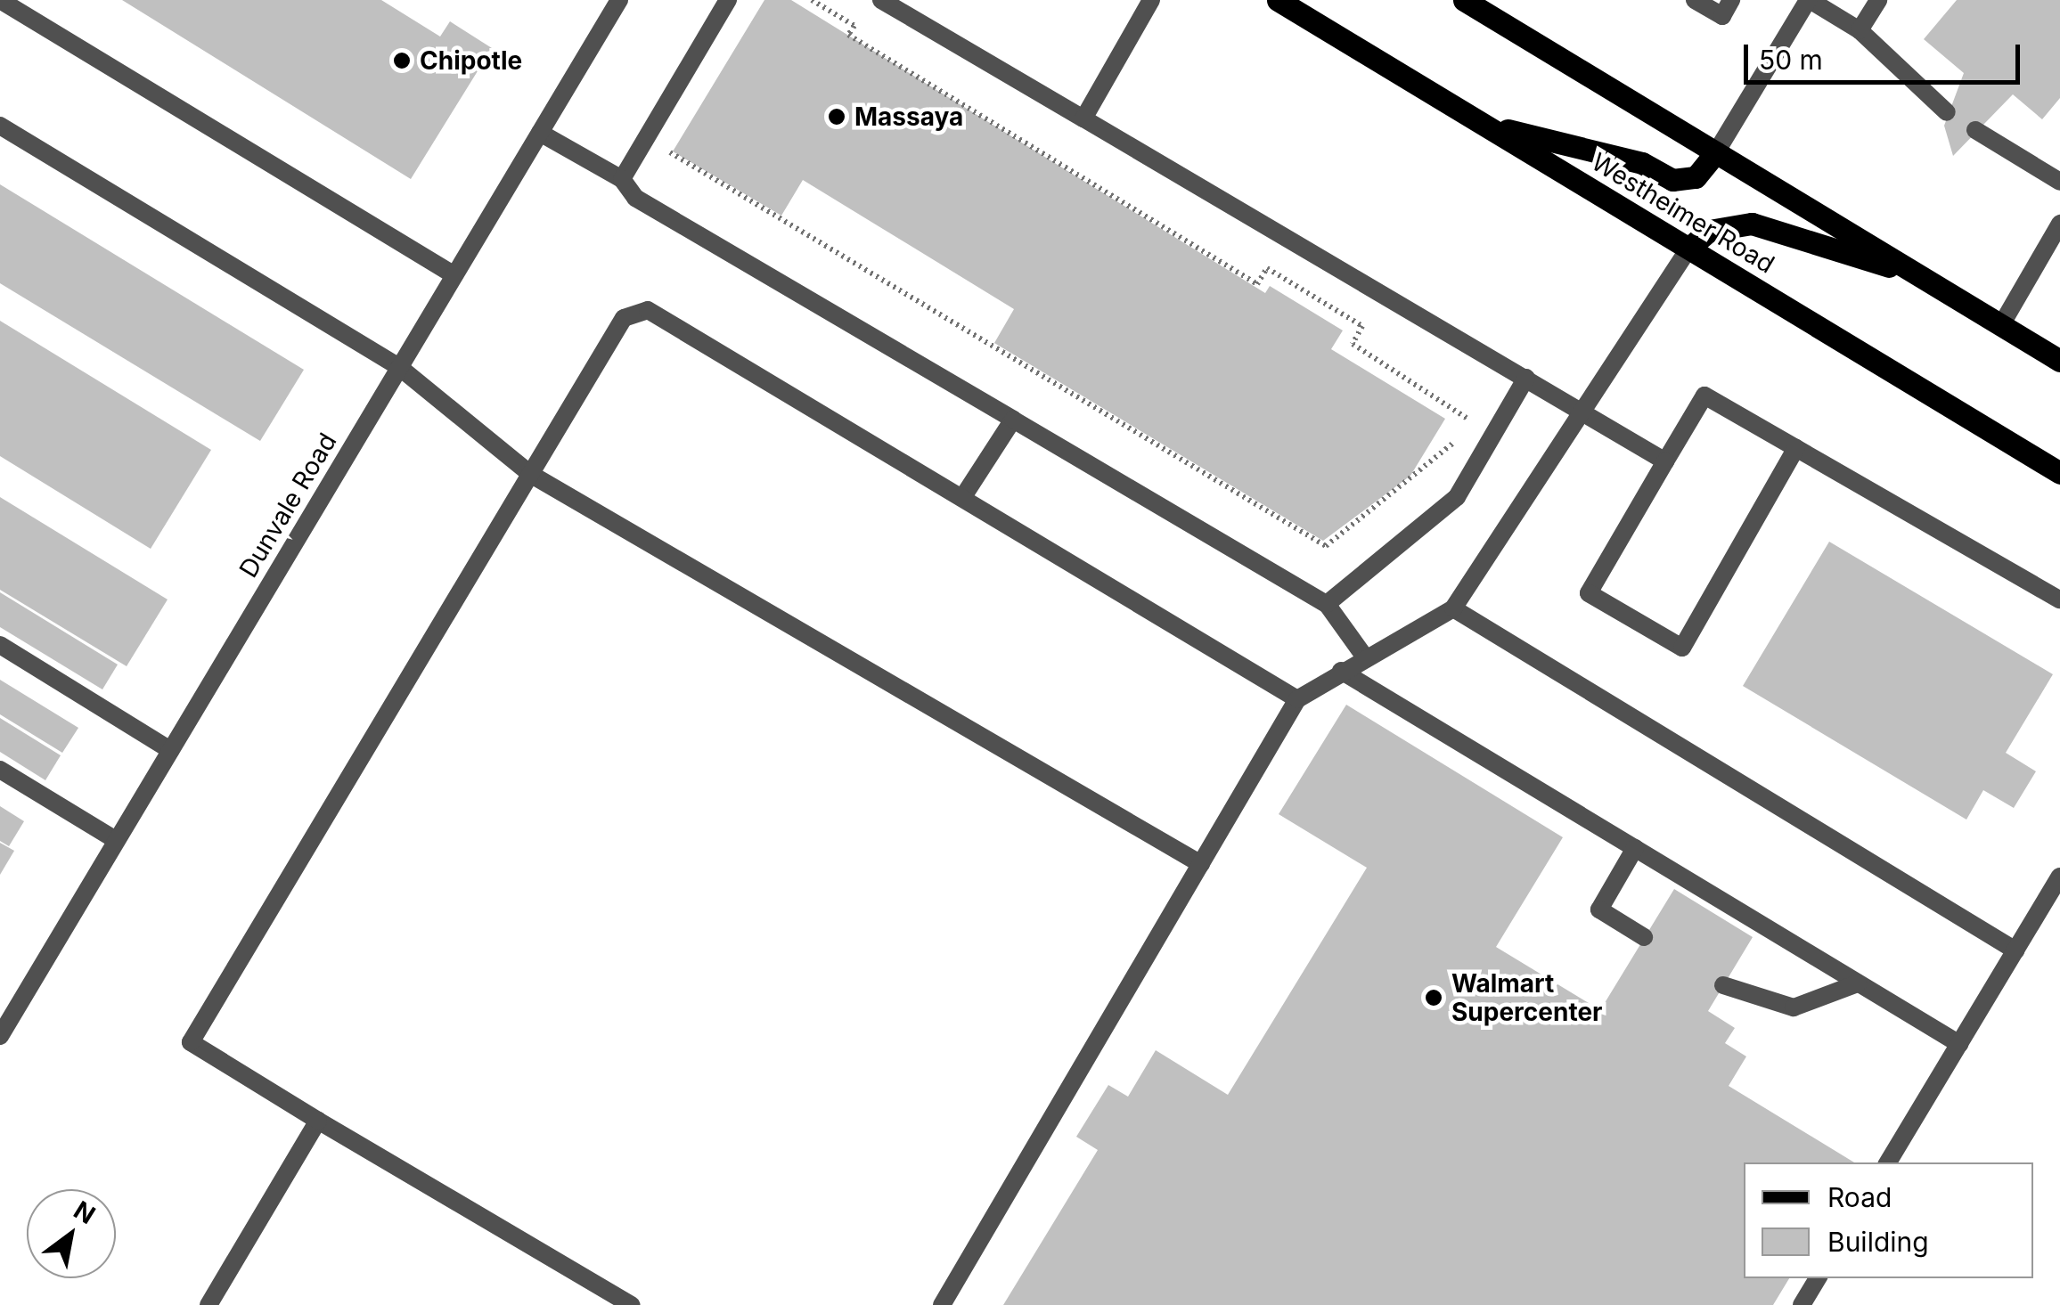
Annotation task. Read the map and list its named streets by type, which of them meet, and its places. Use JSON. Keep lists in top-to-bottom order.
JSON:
{
  "streets": {
    "main road": ["Westheimer Road"],
    "street": ["Dunvale Road"]
  },
  "places": ["Chipotle", "Massaya", "Walmart Supercenter"],
  "legend": ["Road", "Building"],
  "scale_bar": "50 m",
  "north": "top right"
}
